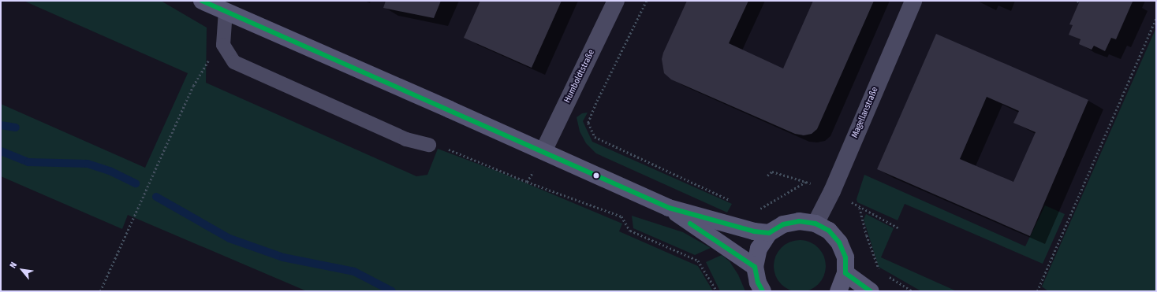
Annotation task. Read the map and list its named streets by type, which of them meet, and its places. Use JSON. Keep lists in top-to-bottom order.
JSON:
{
  "streets": {
    "street": ["Humboldtstraße", "Magellanstraße"]
  },
  "north": "top left"
}
